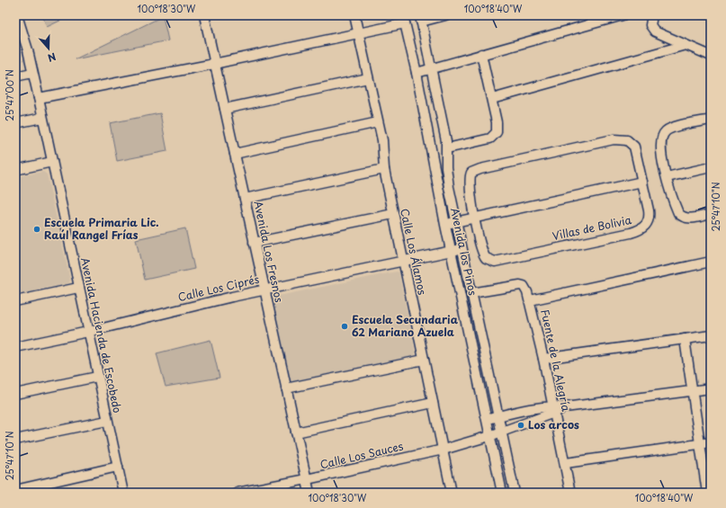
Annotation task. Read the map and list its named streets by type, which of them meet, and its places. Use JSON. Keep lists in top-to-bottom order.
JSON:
{
  "streets": {
    "street": [
      "Villas de Bolivia",
      "Avenida Los Fresnos",
      "Calle Los Álamos",
      "Avenida los Pinos",
      "Calle Los Ciprés",
      "Avenida Hacienda de Escobedo",
      "Fuente de la Alegría",
      "Calle Los Sauces"
    ]
  },
  "crossings": [
    ["Avenida Los Fresnos", "Calle Los Ciprés"],
    ["Avenida Los Fresnos", "Calle Los Sauces"],
    ["Calle Los Álamos", "Calle Los Ciprés"],
    ["Calle Los Álamos", "Calle Los Sauces"],
    ["Avenida los Pinos", "Calle Los Ciprés"],
    ["Avenida los Pinos", "Fuente de la Alegría"],
    ["Avenida los Pinos", "Calle Los Sauces"],
    ["Calle Los Ciprés", "Avenida Hacienda de Escobedo"],
    ["Fuente de la Alegría", "Calle Los Sauces"]
  ],
  "places": ["Escuela Primaria Lic. Raúl Rangel Frías", "Escuela Secundaria 62 Mariano Azuela", "Los arcos"],
  "north": "bottom",
  "coordinates": [
    "100°18'30\"W",
    "100°18'40\"W",
    "25°47'00\"N",
    "25°47'10\"N"
  ]
}
